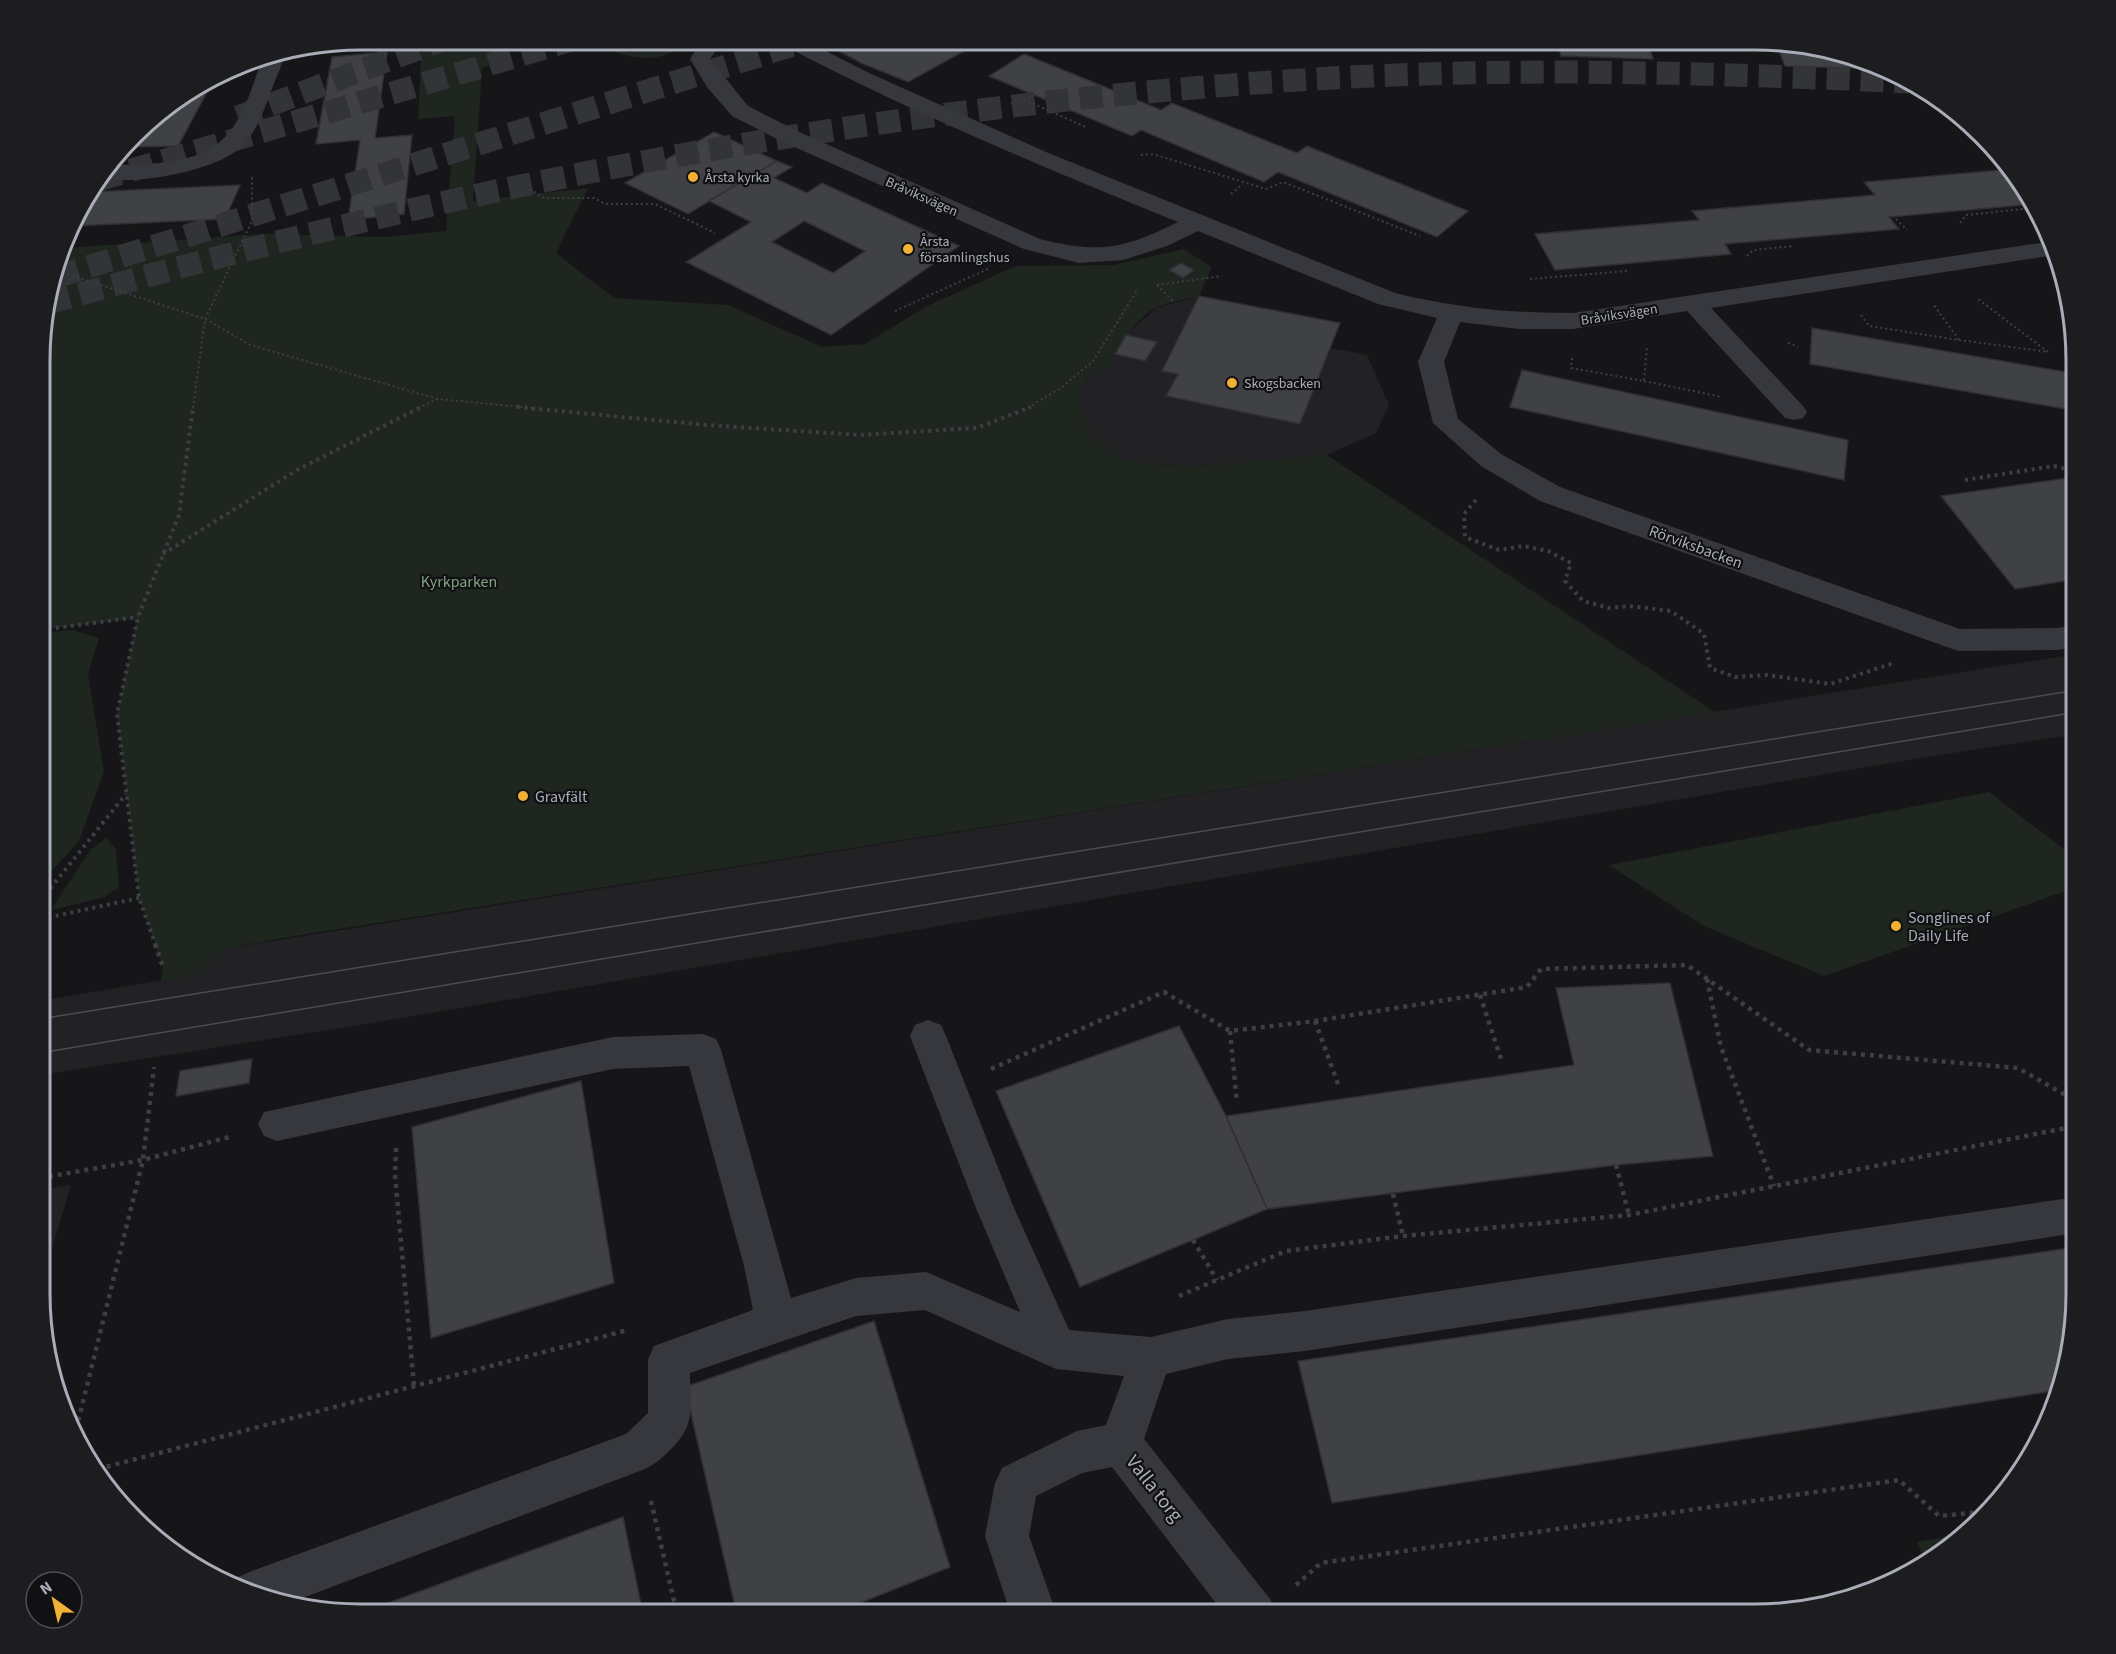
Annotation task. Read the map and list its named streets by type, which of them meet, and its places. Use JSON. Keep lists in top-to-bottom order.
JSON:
{
  "streets": {
    "street": ["Bråviksvägen", "Rörviksbacken", "Valla torg"]
  },
  "parks": ["Kyrkparken"],
  "places": [
    "Årsta kyrka",
    "Årsta församlingshus",
    "Skogsbacken",
    "Gravfält",
    "Songlines of Daily Life"
  ],
  "north": "top left"
}
